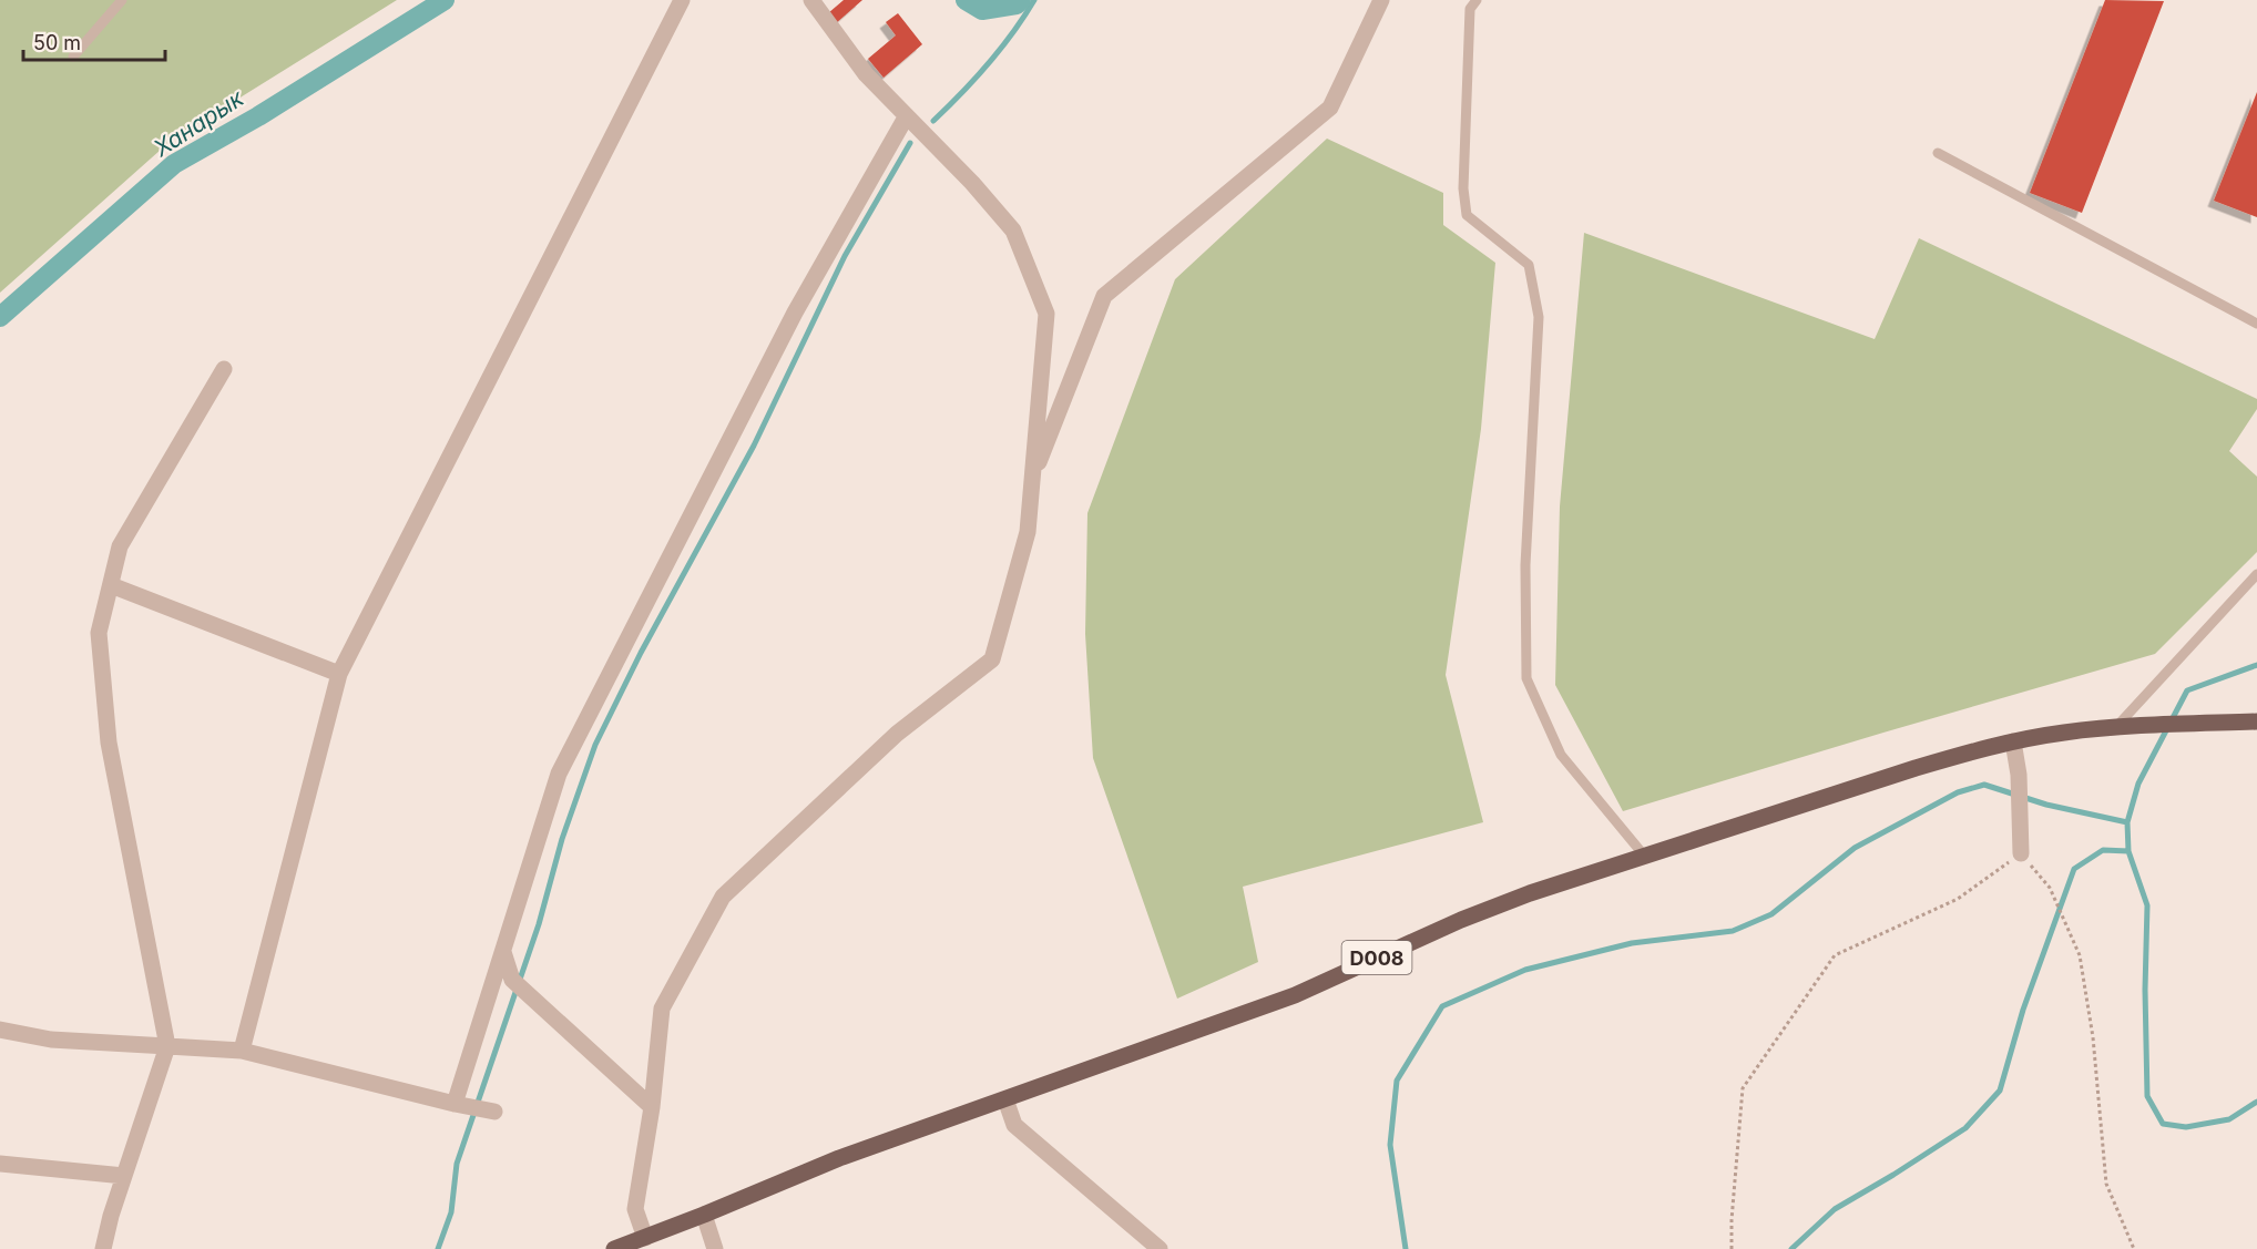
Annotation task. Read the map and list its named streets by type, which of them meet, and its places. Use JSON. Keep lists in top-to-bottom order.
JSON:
{
  "streets": {
    "main road": ["D008"]
  },
  "water": ["Ханарык"],
  "scale_bar": "50 m"
}
